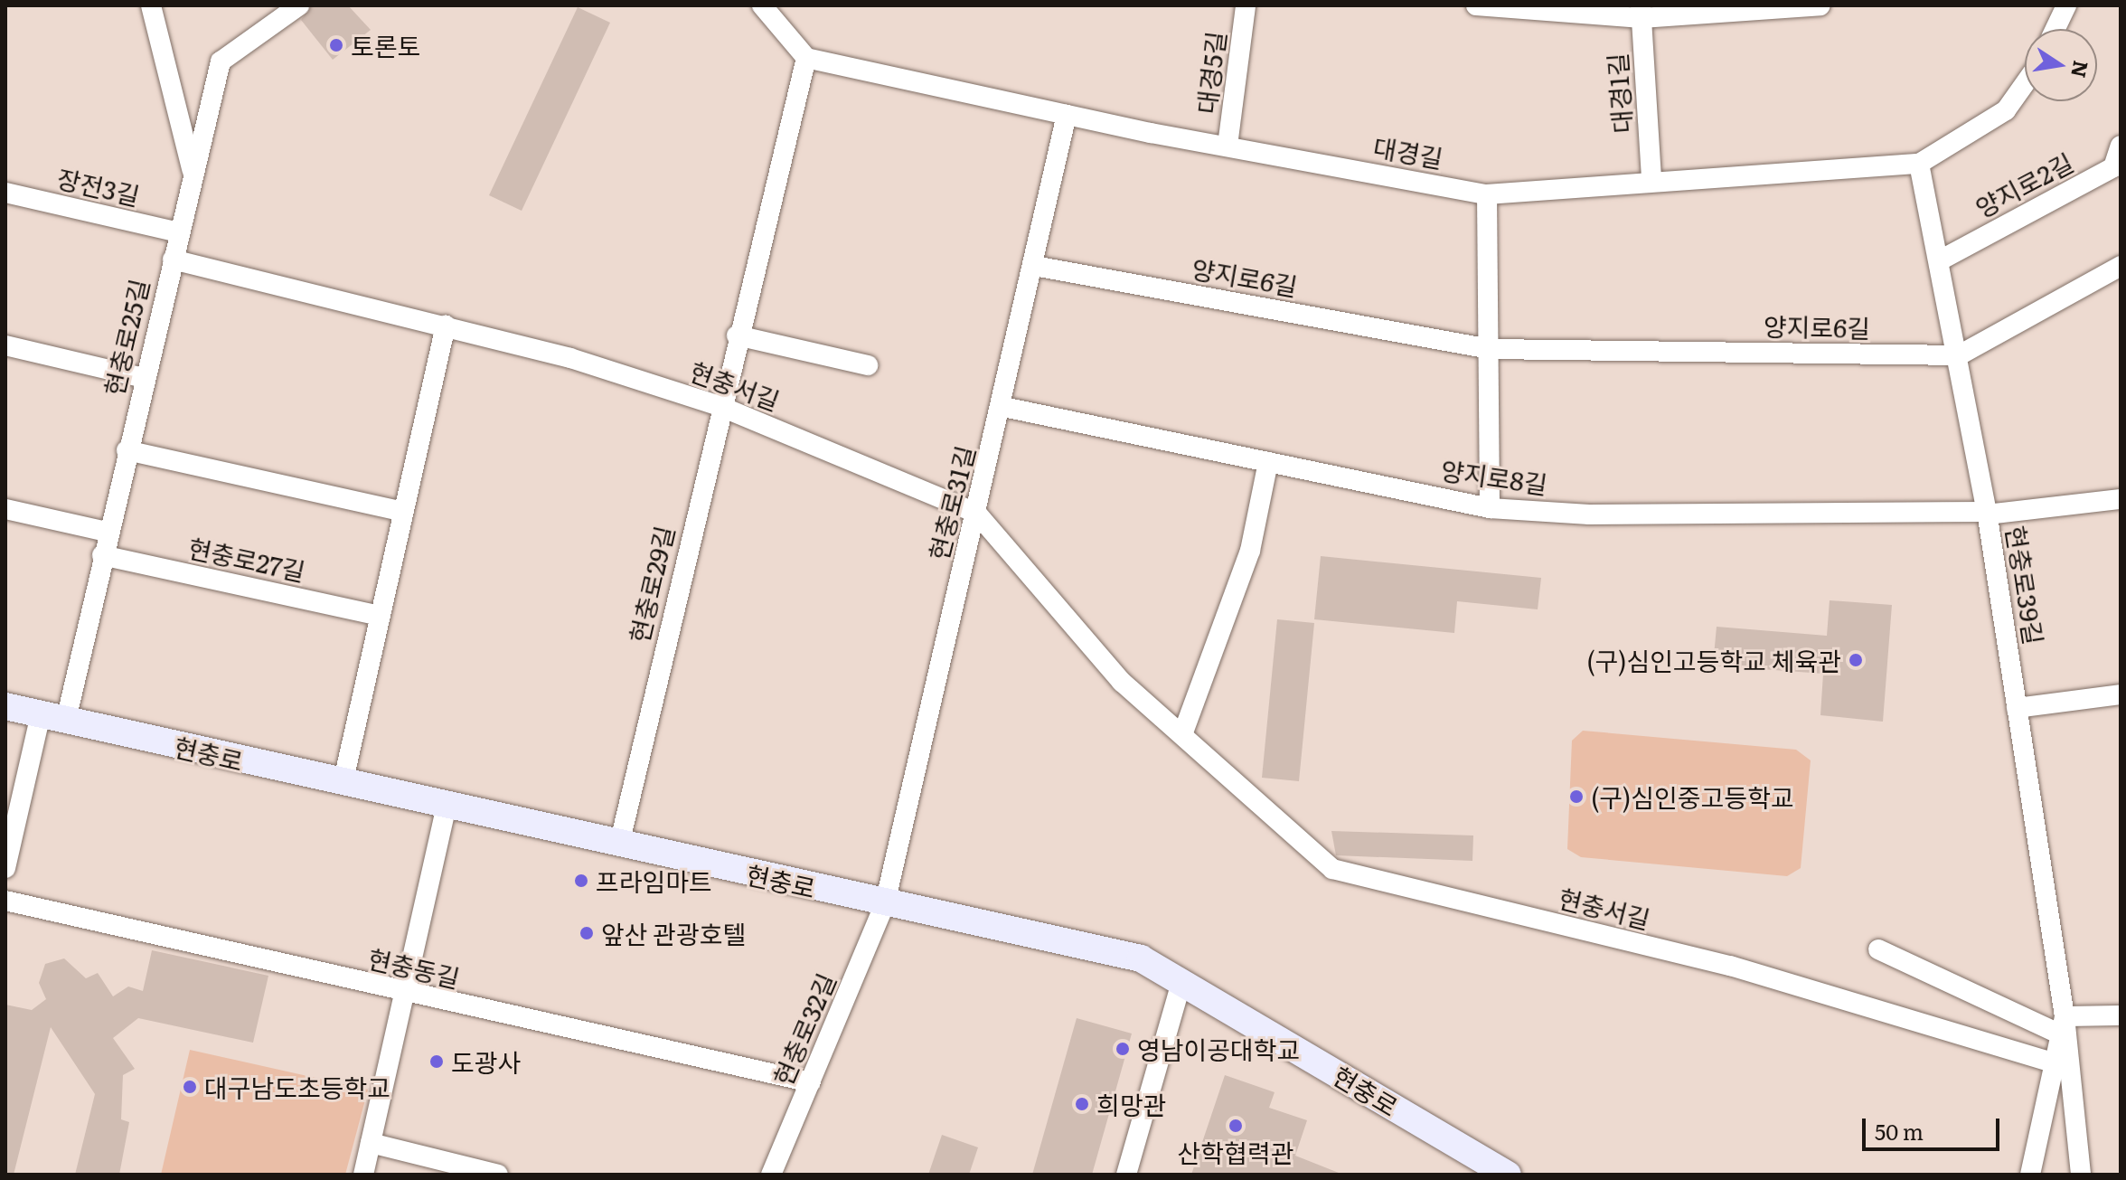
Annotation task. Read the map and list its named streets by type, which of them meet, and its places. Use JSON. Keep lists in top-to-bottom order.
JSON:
{
  "streets": {
    "main road": ["현충로"],
    "street": [
      "대경5길",
      "대경1길",
      "대경길",
      "양지로2길",
      "장전3길",
      "양지로6길",
      "현충로25길",
      "현충서길",
      "양지로8길",
      "현충로31길",
      "현충로27길",
      "현충로29길",
      "현충로39길",
      "현충동길",
      "현충로32길"
    ]
  },
  "crossings": [
    ["대경5길", "대경길"],
    ["대경1길", "대경길"],
    ["대경길", "현충로31길"],
    ["대경길", "현충로29길"],
    ["대경길", "현충로39길"],
    ["양지로2길", "현충로39길"],
    ["장전3길", "현충로25길"],
    ["양지로6길", "현충로31길"],
    ["양지로6길", "현충로39길"],
    ["현충로25길", "현충서길"],
    ["현충로25길", "현충로27길"],
    ["현충로25길", "현충로"],
    ["현충서길", "현충로31길"],
    ["현충서길", "현충로29길"],
    ["현충서길", "현충로39길"],
    ["양지로8길", "현충로31길"],
    ["양지로8길", "현충로39길"],
    ["현충로31길", "현충로"],
    ["현충로31길", "현충로32길"],
    ["현충로29길", "현충로"],
    ["현충로", "현충로32길"],
    ["현충동길", "현충로32길"]
  ],
  "places": [
    "토론토",
    "(구)심인고등학교 체육관",
    "(구)심인중고등학교",
    "프라임마트",
    "앞산 관광호텔",
    "영남이공대학교",
    "도광사",
    "대구남도초등학교",
    "희망관",
    "산학협력관"
  ],
  "scale_bar": "50 m",
  "north": "right"
}
